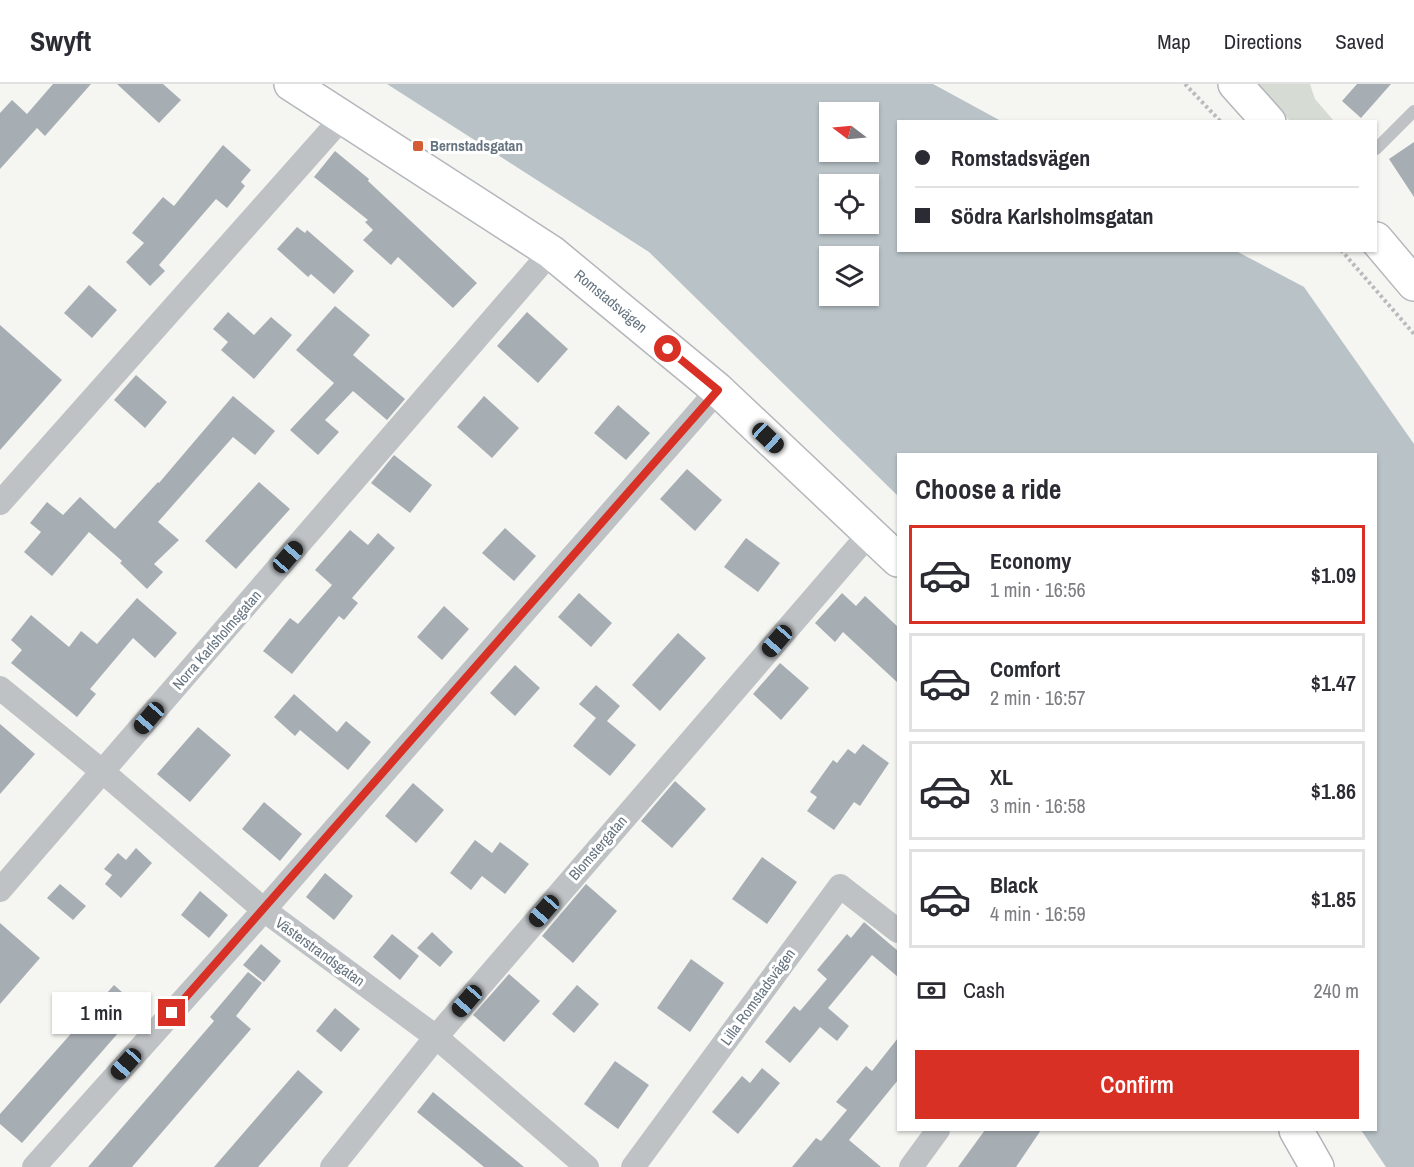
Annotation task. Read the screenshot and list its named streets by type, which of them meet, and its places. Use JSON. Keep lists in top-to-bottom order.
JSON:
{
  "streets": {
    "street": [
      "Romstadsvägen",
      "Norra Karlsholmsgatan",
      "Blomstergatan",
      "Västerstrandsgatan",
      "Lilla Romstadsvägen"
    ]
  },
  "crossings": [
    ["Romstadsvägen", "Norra Karlsholmsgatan"],
    ["Romstadsvägen", "Blomstergatan"],
    ["Norra Karlsholmsgatan", "Västerstrandsgatan"],
    ["Blomstergatan", "Västerstrandsgatan"]
  ],
  "places": {
    "transit": ["Bernstadsgatan"]
  },
  "north": "left",
  "page": {
    "header": "Swyft",
    "nav": ["Map", "Directions", "Saved"],
    "banner": ["Romstadsvägen", "Södra Karlsholmsgatan"],
    "heading": "Choose a ride",
    "list": [
      {
        "name": "Economy",
        "note": "1 min · 16:56",
        "value": "$1.09"
      },
      {
        "name": "Comfort",
        "note": "2 min · 16:57",
        "value": "$1.47"
      },
      {
        "name": "XL",
        "note": "3 min · 16:58",
        "value": "$1.86"
      },
      {
        "name": "Black",
        "note": "4 min · 16:59",
        "value": "$1.85"
      }
    ],
    "pay": ["Cash", "240 m"],
    "bubble": "1 min",
    "buttons": "Confirm"
  }
}
